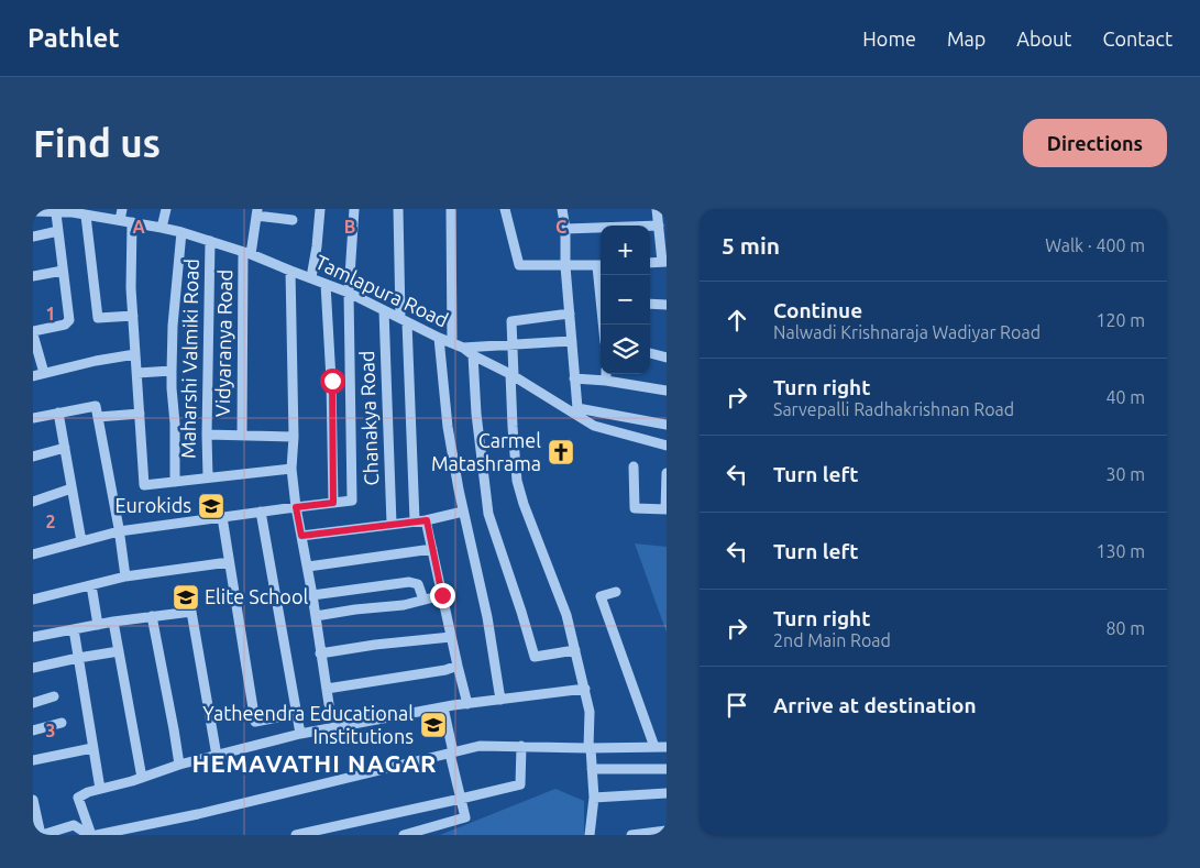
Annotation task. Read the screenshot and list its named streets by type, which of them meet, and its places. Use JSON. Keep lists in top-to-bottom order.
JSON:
{
  "streets": {
    "street": [
      "Tamlapura Road",
      "Vidyaranya Road",
      "Maharshi Valmiki Road",
      "Chanakya Road"
    ]
  },
  "crossings": [
    ["Tamlapura Road", "Vidyaranya Road"],
    ["Tamlapura Road", "Maharshi Valmiki Road"],
    ["Tamlapura Road", "Chanakya Road"]
  ],
  "districts": ["HEMAVATHI NAGAR"],
  "places": {
    "church": ["Carmel Matashrama"],
    "school or university": ["Eurokids", "Elite School", "Yatheendra Educational Institutions"]
  },
  "page": {
    "header": "Pathlet",
    "nav": [
      "Home",
      "Map",
      "About",
      "Contact"
    ],
    "buttons": "Directions",
    "title": "Find us",
    "heading": ["5 min", "Walk · 400 m"],
    "map_buttons": ["+", "−"],
    "list": [
      ["Continue", "Nalwadi Krishnaraja Wadiyar Road", "120 m"],
      ["Turn right", "Sarvepalli Radhakrishnan Road", "40 m"],
      ["Turn left", "30 m"],
      ["Turn left", "130 m"],
      ["Turn right", "2nd Main Road", "80 m"],
      "Arrive at destination"
    ]
  },
  "grid": {
    "columns": ["A", "B", "C"],
    "rows": ["1", "2", "3"]
  }
}
